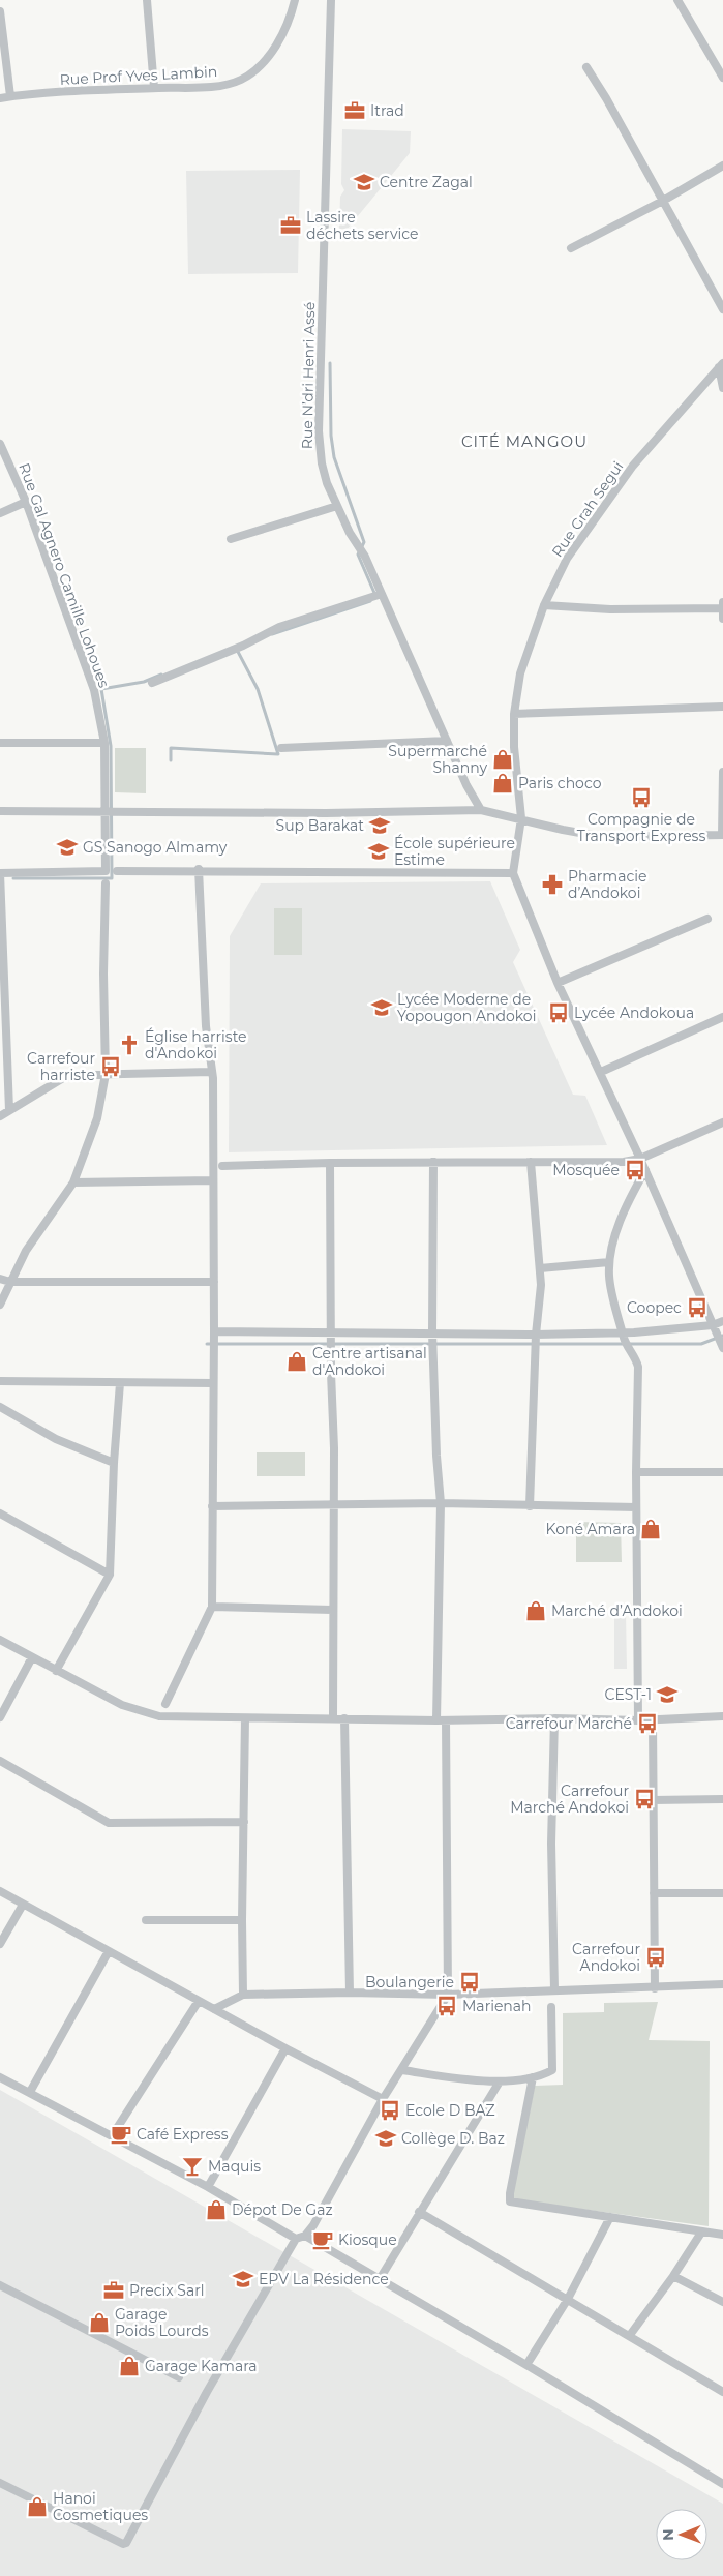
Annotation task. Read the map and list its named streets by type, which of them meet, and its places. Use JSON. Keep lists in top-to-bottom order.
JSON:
{
  "streets": {
    "street": [
      "Rue Prof Yves Lambin",
      "Rue N’dri Henri Assé",
      "Rue Grah Segui",
      "Rue Gal Agnero Camille Lohoues"
    ]
  },
  "districts": ["CITÉ MANGOU"],
  "places": {
    "office": ["Itrad", "Lassire déchets service", "Precix Sarl"],
    "school or university": [
      "Centre Zagal",
      "Sup Barakat",
      "GS Sanogo Almamy",
      "École supérieure Estime",
      "Lycée Moderne de Yopougon Andokoi",
      "CEST-1",
      "Collège D. Baz",
      "EPV La Résidence"
    ],
    "shop": [
      "Supermarché Shanny",
      "Paris choco",
      "Centre artisanal d'Andokoi",
      "Koné Amara",
      "Marché d’Andokoi",
      "Dépot De Gaz",
      "Garage Poids Lourds",
      "Garage Kamara",
      "Hanoi Cosmetiques"
    ],
    "bus stop": [
      "Compagnie de Transport Express",
      "Lycée Andokoua",
      "Carrefour harriste",
      "Mosquée",
      "Coopec",
      "Carrefour Marché",
      "Carrefour Marché Andokoi",
      "Carrefour Andokoi",
      "Boulangerie",
      "Marienah",
      "Ecole D BAZ"
    ],
    "pharmacy": ["Pharmacie d’Andokoi"],
    "church": ["Église harriste d'Andokoi"],
    "cafe": ["Café Express", "Kiosque"],
    "bar": ["Maquis"]
  },
  "north": "left"
}
